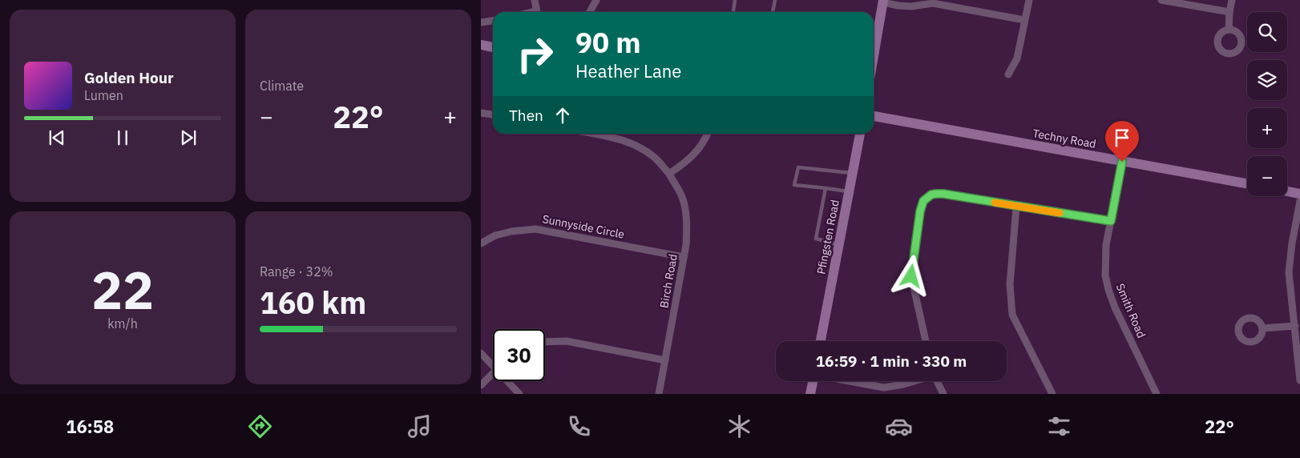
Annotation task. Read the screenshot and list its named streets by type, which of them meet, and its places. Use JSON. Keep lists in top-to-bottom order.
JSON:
{
  "streets": {
    "main road": ["Techny Road", "Pfingsten Road"],
    "street": ["Sunnyside Circle", "Birch Road", "Smith Road"]
  },
  "crossings": [
    ["Techny Road", "Smith Road"],
    ["Sunnyside Circle", "Birch Road"]
  ],
  "page": {
    "tile": [
      "Climate",
      ["22", "km/h"],
      ["Range · 32%", "160 km"]
    ],
    "map_buttons": ["+", "−"],
    "turn": ["90 m", "Heather Lane"],
    "song": ["Golden Hour", "Lumen"],
    "then": "Then",
    "heat": ["−", "22°", "+"],
    "limit": "30",
    "trip": "16:59 · 1 min · 330 m",
    "tabs": ["16:58", "22°"]
  }
}
